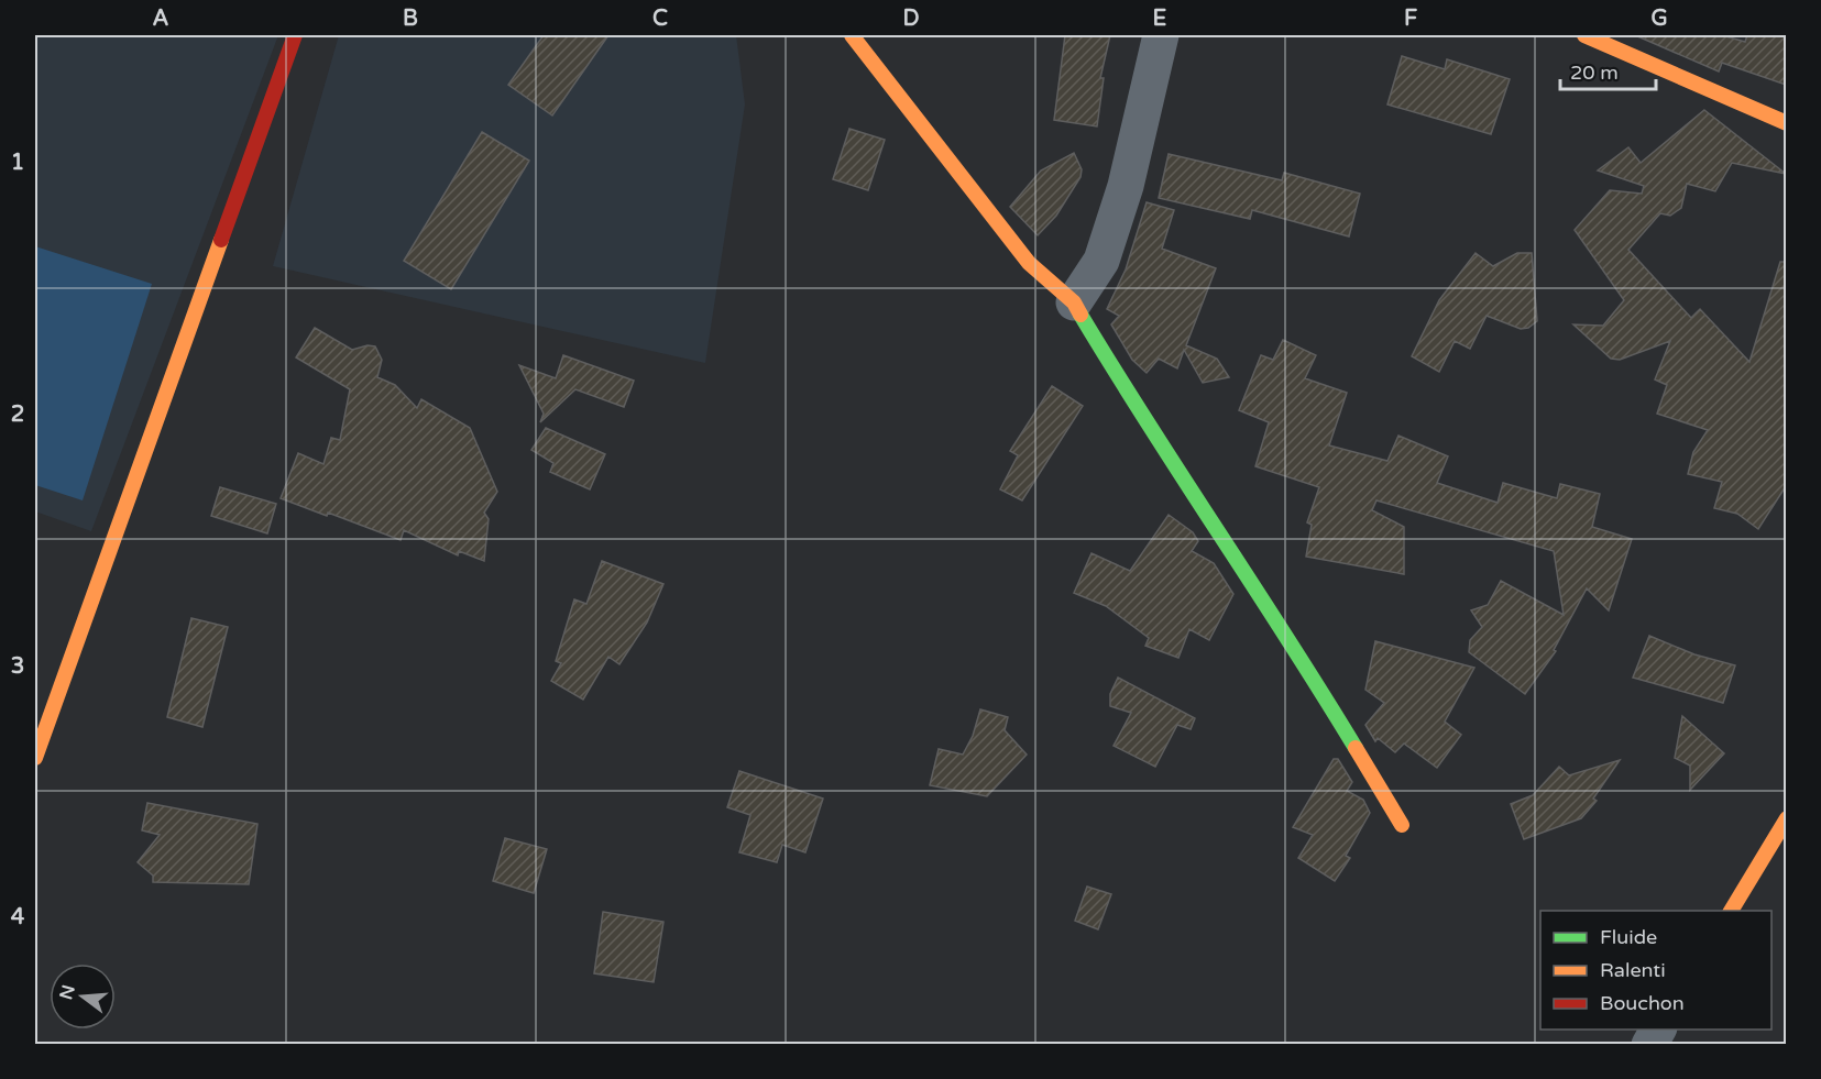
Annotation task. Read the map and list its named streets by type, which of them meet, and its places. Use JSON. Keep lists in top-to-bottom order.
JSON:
{
  "legend": ["Fluide", "Ralenti", "Bouchon"],
  "scale_bar": "20 m",
  "north": "left",
  "grid": {
    "columns": [
      "A",
      "B",
      "C",
      "D",
      "E",
      "F",
      "G"
    ],
    "rows": [
      "1",
      "2",
      "3",
      "4"
    ]
  }
}
